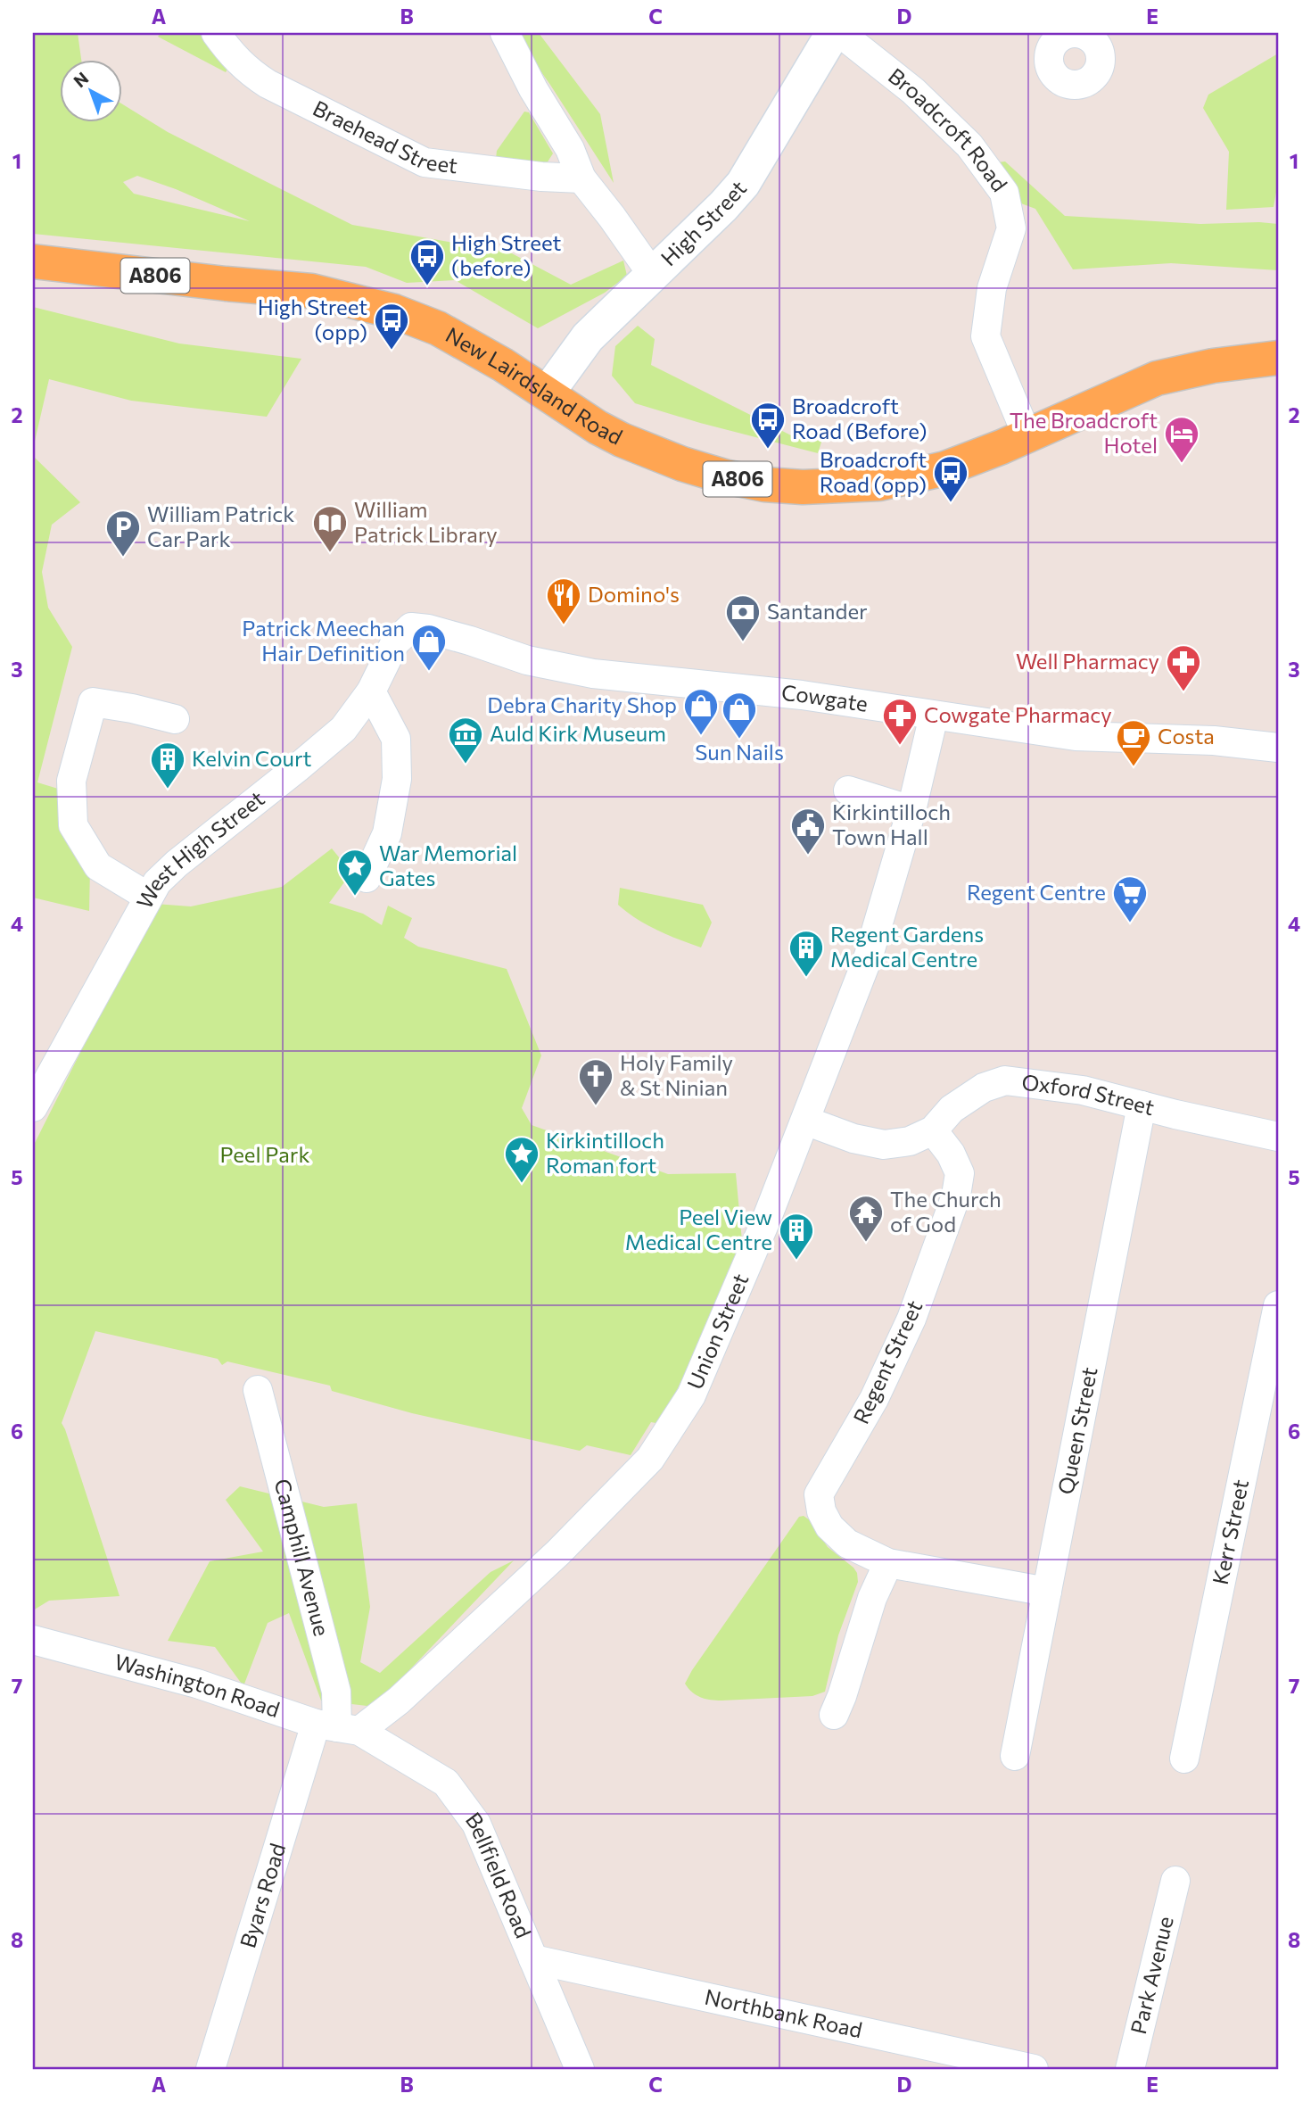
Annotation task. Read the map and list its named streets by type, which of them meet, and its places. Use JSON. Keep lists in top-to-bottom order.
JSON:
{
  "streets": {
    "main road": ["A806", "New Lairdsland Road"],
    "street": [
      "Broadcroft Road",
      "Braehead Street",
      "High Street",
      "Cowgate",
      "West High Street",
      "Oxford Street",
      "Union Street",
      "Regent Street",
      "Queen Street",
      "Kerr Street",
      "Camphill Avenue",
      "Washington Road",
      "Bellfield Road",
      "Byars Road",
      "Park Avenue",
      "Northbank Road"
    ]
  },
  "crossings": [
    ["Broadcroft Road", "A806"],
    ["Broadcroft Road", "New Lairdsland Road"],
    ["High Street", "New Lairdsland Road"],
    ["A806", "New Lairdsland Road"],
    ["Cowgate", "West High Street"],
    ["Cowgate", "Union Street"],
    ["Oxford Street", "Union Street"],
    ["Oxford Street", "Regent Street"],
    ["Oxford Street", "Queen Street"],
    ["Union Street", "Camphill Avenue"],
    ["Union Street", "Washington Road"],
    ["Union Street", "Bellfield Road"],
    ["Union Street", "Byars Road"],
    ["Regent Street", "Queen Street"],
    ["Camphill Avenue", "Washington Road"],
    ["Camphill Avenue", "Bellfield Road"],
    ["Camphill Avenue", "Byars Road"],
    ["Washington Road", "Bellfield Road"],
    ["Washington Road", "Byars Road"],
    ["Bellfield Road", "Byars Road"],
    ["Bellfield Road", "Northbank Road"]
  ],
  "parks": ["Peel Park"],
  "places": {
    "bus stop": [
      "High Street (before)",
      "High Street (opp)",
      "Broadcroft Road (Before)",
      "Broadcroft Road (opp)"
    ],
    "hotel": ["The Broadcroft Hotel"],
    "library": ["William Patrick Library"],
    "parking": ["William Patrick Car Park"],
    "restaurant": ["Domino's"],
    "bank": ["Santander"],
    "shop": ["Patrick Meechan Hair Definition", "Debra Charity Shop", "Sun Nails"],
    "pharmacy": ["Well Pharmacy", "Cowgate Pharmacy"],
    "museum": ["Auld Kirk Museum"],
    "cafe": ["Costa"],
    "building": ["Kelvin Court", "Regent Gardens Medical Centre", "Peel View Medical Centre"],
    "public building": ["Kirkintilloch Town Hall"],
    "place": ["War Memorial Gates", "Kirkintilloch Roman fort"],
    "supermarket": ["Regent Centre"],
    "church": ["Holy Family & St Ninian"],
    "temple": ["The Church of God"]
  },
  "north": "top left",
  "grid": {
    "columns": [
      "A",
      "B",
      "C",
      "D",
      "E"
    ],
    "rows": [
      "1",
      "2",
      "3",
      "4",
      "5",
      "6",
      "7",
      "8"
    ]
  }
}
